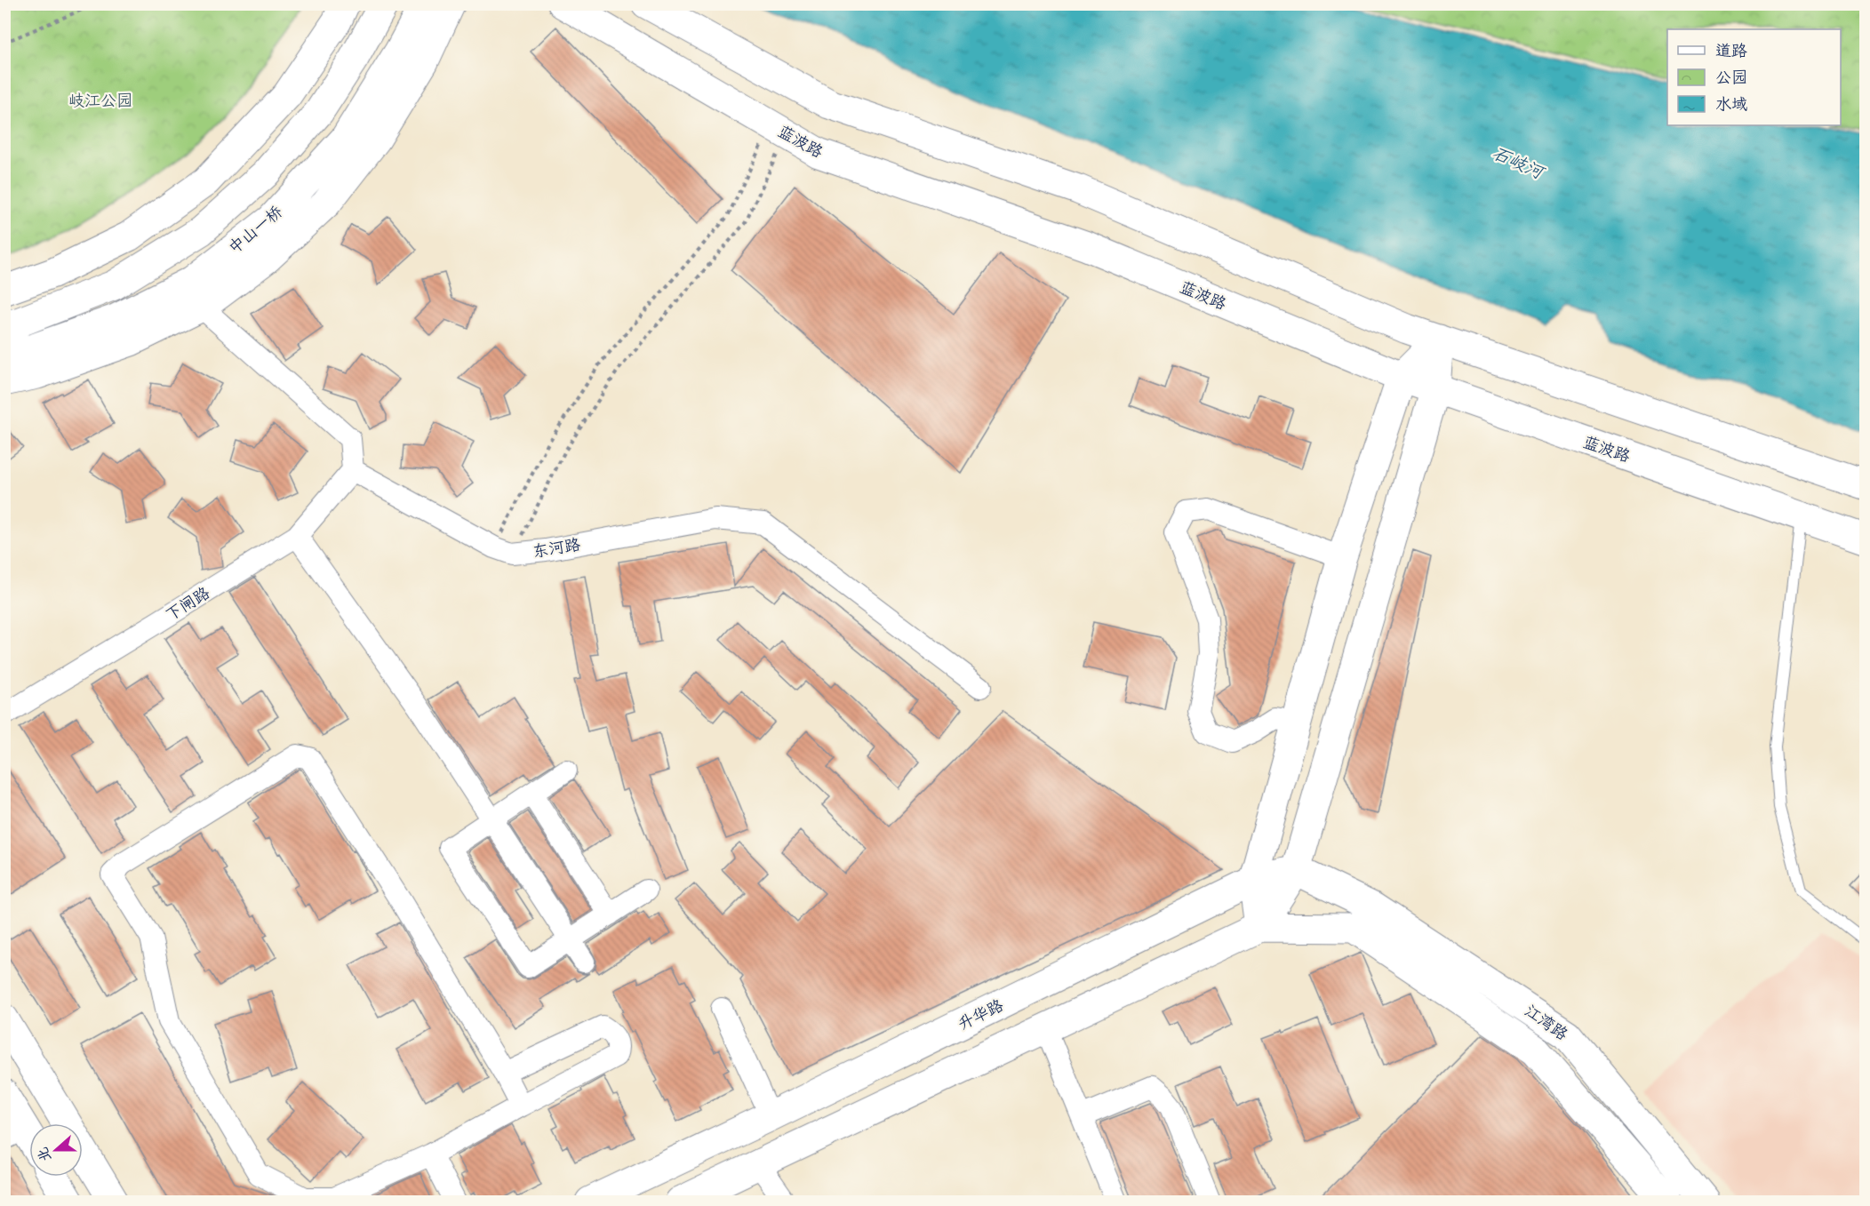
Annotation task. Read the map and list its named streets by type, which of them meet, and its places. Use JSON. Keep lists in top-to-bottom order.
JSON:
{
  "streets": {
    "street": [
      "蓝波路",
      "中山一桥",
      "东河路",
      "下闸路",
      "升华路",
      "江湾路"
    ]
  },
  "water": ["石岐河"],
  "parks": ["岐江公园"],
  "legend": ["道路", "公园", "水域"],
  "north": "left"
}
